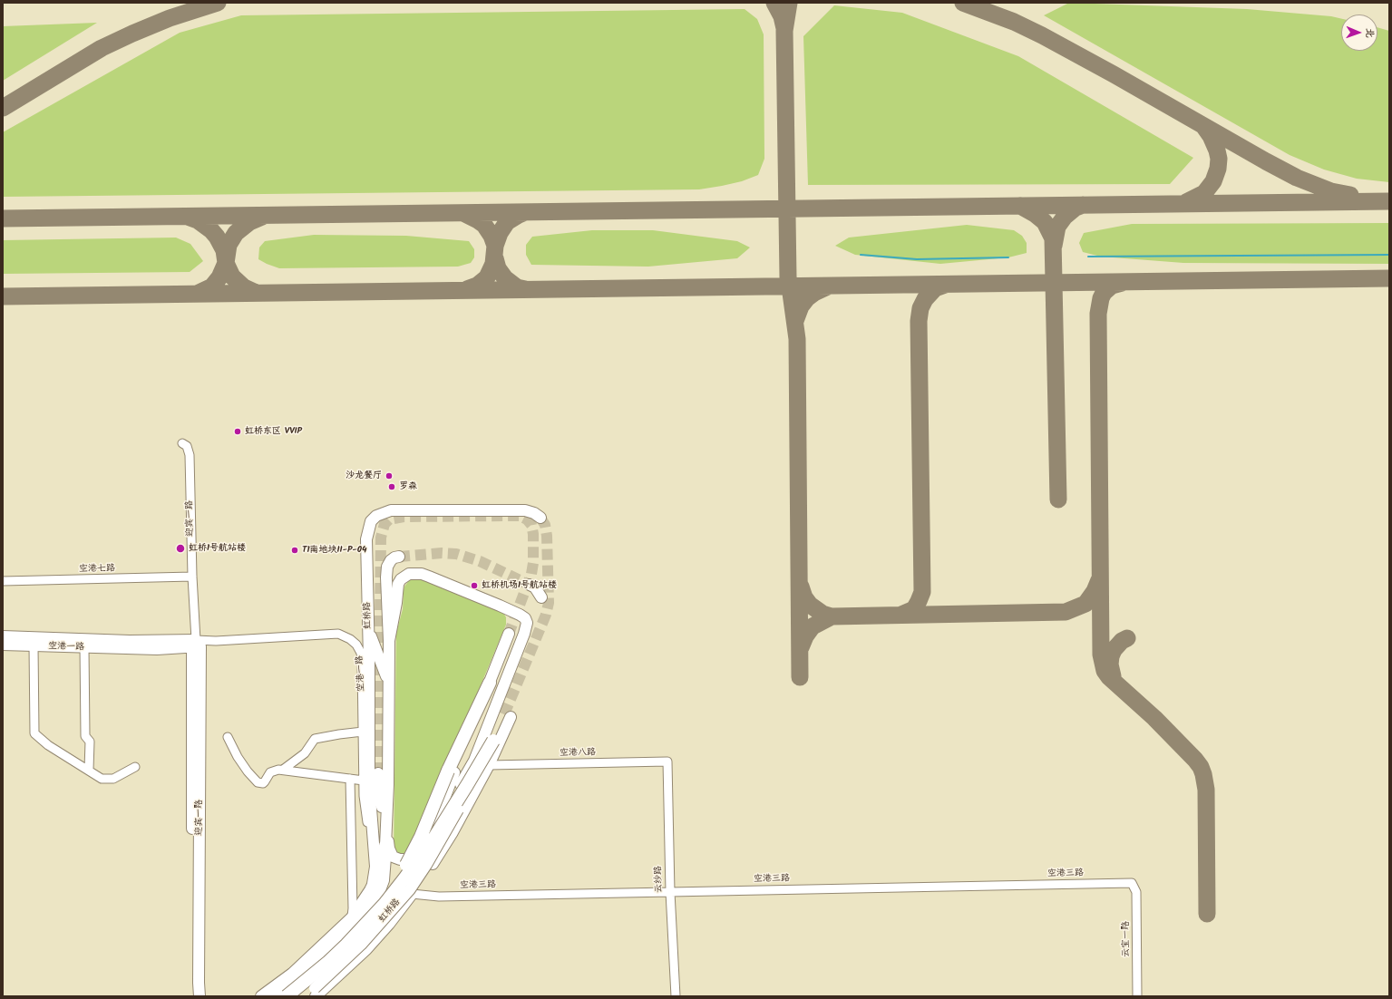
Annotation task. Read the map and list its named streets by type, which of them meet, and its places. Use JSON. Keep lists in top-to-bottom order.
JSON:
{
  "streets": {
    "main road": ["迎宾一路", "虹桥路", "空港一路"],
    "street": [
      "空港七路",
      "空港八路",
      "空港三路",
      "云纱路",
      "云宝一路"
    ]
  },
  "crossings": [
    ["迎宾一路", "空港七路"],
    ["迎宾一路", "空港一路"],
    ["虹桥路", "空港一路"],
    ["虹桥路", "空港八路"],
    ["虹桥路", "空港三路"],
    ["空港八路", "云纱路"],
    ["空港三路", "云纱路"],
    ["空港三路", "云宝一路"]
  ],
  "places": [
    "虹桥东区 VVIP",
    "沙龙餐厅",
    "罗森",
    "虹桥1号航站楼",
    "T1南地块II-P-04",
    "虹桥机场1号航站楼"
  ],
  "north": "right"
}
